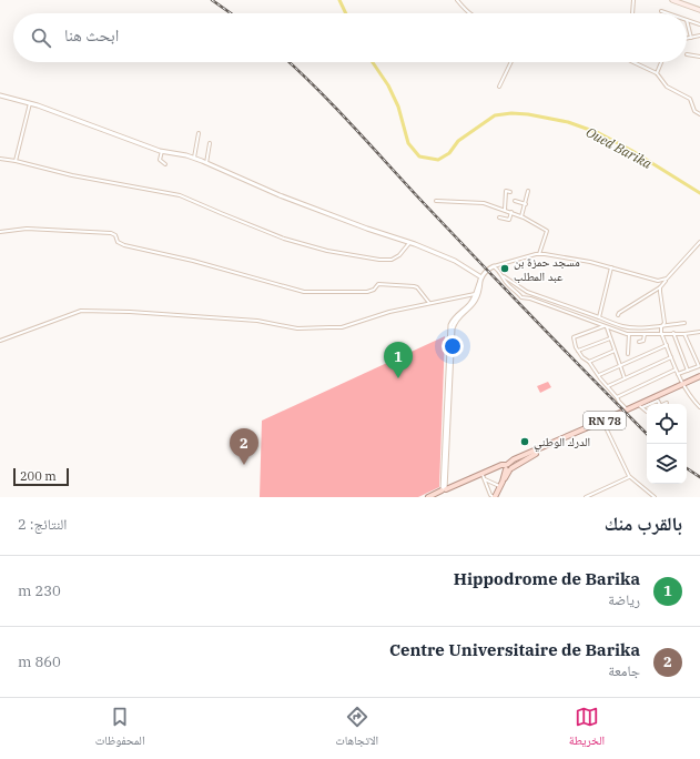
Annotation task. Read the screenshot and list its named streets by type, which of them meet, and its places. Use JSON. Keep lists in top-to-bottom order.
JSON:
{
  "streets": {
    "main road": ["RN 78"]
  },
  "water": ["Oued Barika"],
  "places": ["مسجد حمزة بن عبد المطلب", "الدرك الوطني"],
  "scale_bar": "200 m",
  "page": {
    "search": "ابحث هنا",
    "pins": ["1", "2"],
    "scale": "200 m",
    "heading": ["بالقرب منك", "النتائج: 2"],
    "list": [
      {
        "mark": "1",
        "name": "Hippodrome de Barika",
        "note": "رياضة",
        "value": "230 m"
      },
      {
        "mark": "2",
        "name": "Centre Universitaire de Barika",
        "note": "جامعة",
        "value": "860 m"
      }
    ],
    "nav": ["الخريطة", "الاتجاهات", "المحفوظات"]
  }
}
